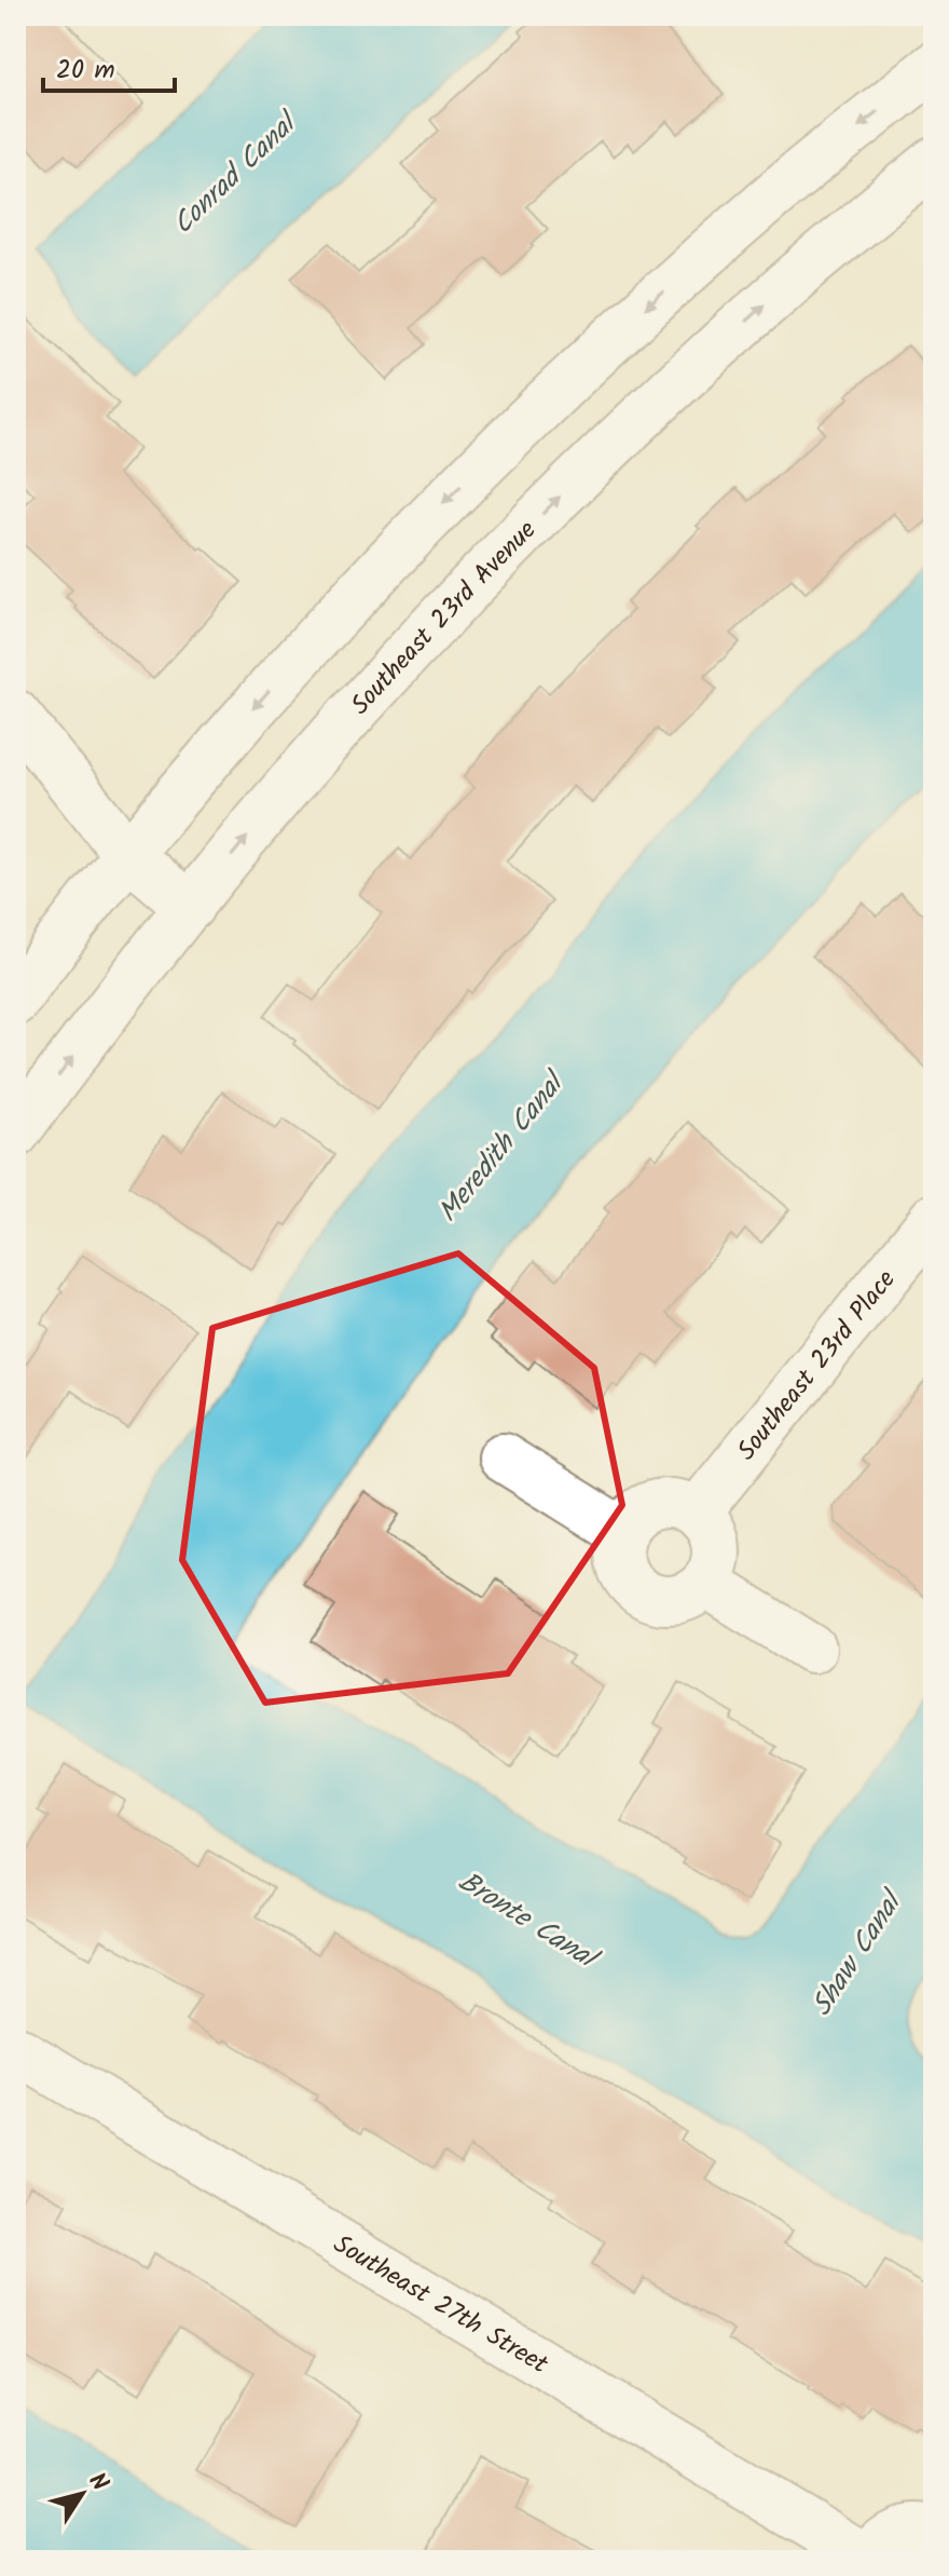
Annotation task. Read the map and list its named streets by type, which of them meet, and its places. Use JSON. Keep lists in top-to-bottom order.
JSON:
{
  "streets": {
    "street": ["Southeast 23rd Avenue", "Southeast 23rd Place", "Southeast 27th Street"]
  },
  "water": [
    "Conrad Canal",
    "Meredith Canal",
    "Bronte Canal",
    "Shaw Canal"
  ],
  "scale_bar": "20 m",
  "north": "top right"
}
